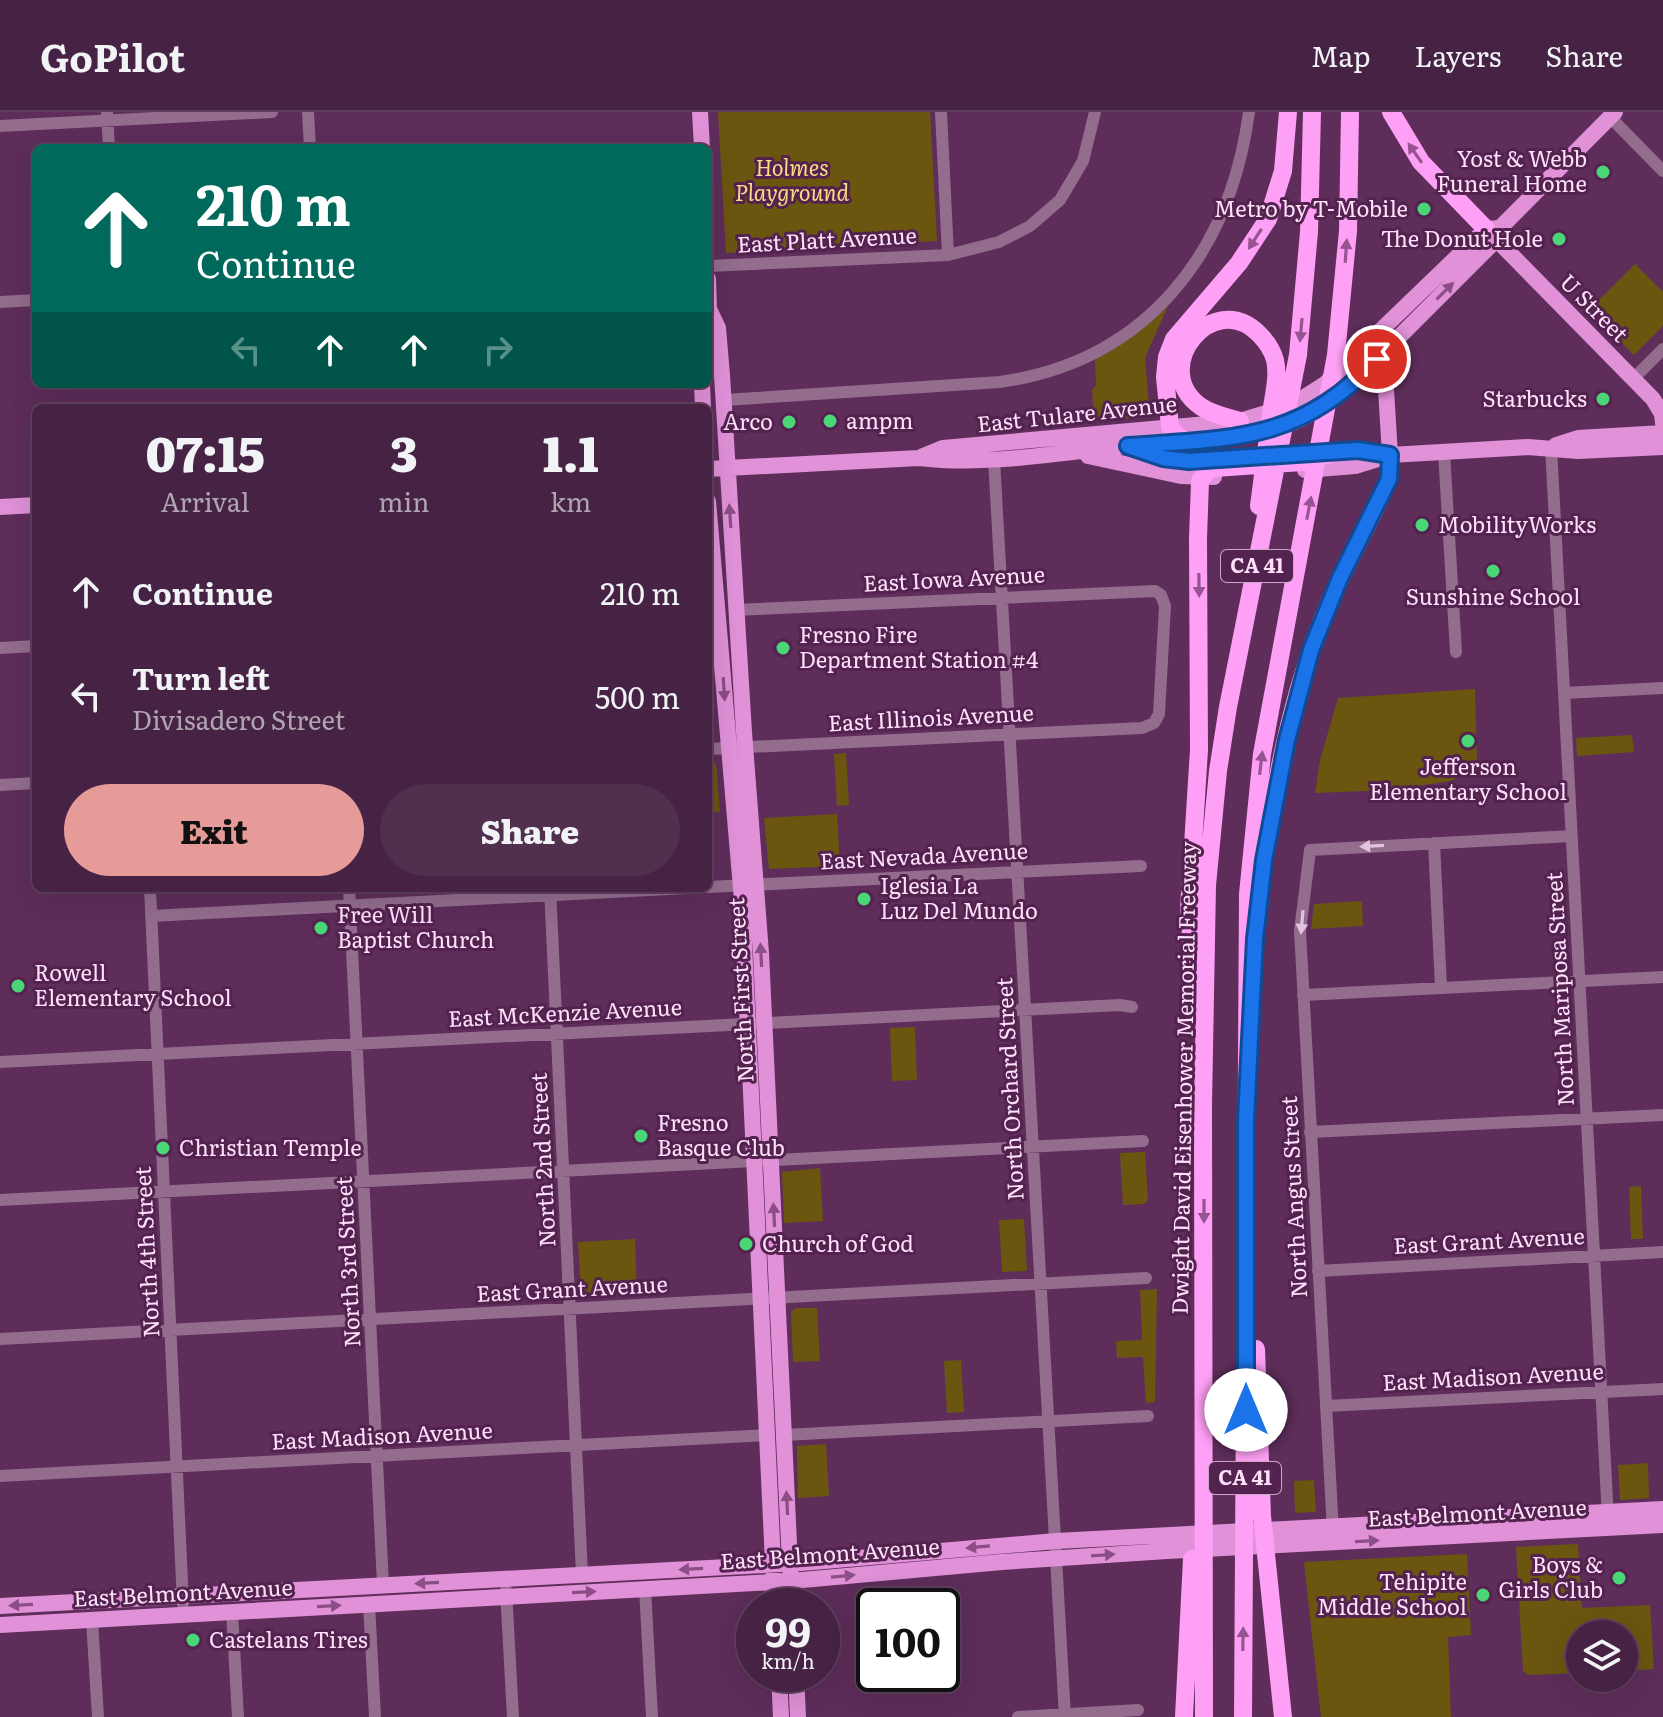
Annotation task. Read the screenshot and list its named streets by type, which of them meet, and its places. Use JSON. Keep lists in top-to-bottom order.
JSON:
{
  "streets": {
    "highway": ["CA 41", "Dwight David Eisenhower Memorial Freeway"],
    "main road": [
      "U Street",
      "East Tulare Avenue",
      "North First Street",
      "East Belmont Avenue"
    ],
    "street": [
      "East Platt Avenue",
      "East Iowa Avenue",
      "East Illinois Avenue",
      "East Nevada Avenue",
      "North Mariposa Street",
      "East McKenzie Avenue",
      "North Orchard Street",
      "North 2nd Street",
      "North Angus Street",
      "East Grant Avenue",
      "North 4th Street",
      "North 3rd Street",
      "East Madison Avenue"
    ]
  },
  "crossings": [
    ["East Tulare Avenue", "North First Street"],
    ["East Tulare Avenue", "North Orchard Street"],
    ["East Iowa Avenue", "East Illinois Avenue"],
    ["East Iowa Avenue", "North First Street"],
    ["East Iowa Avenue", "North Orchard Street"],
    ["East Illinois Avenue", "North First Street"],
    ["East Illinois Avenue", "North Orchard Street"],
    ["East Nevada Avenue", "North First Street"],
    ["East Nevada Avenue", "North Orchard Street"],
    ["North Mariposa Street", "East Grant Avenue"],
    ["North Mariposa Street", "East Madison Avenue"],
    ["North Mariposa Street", "East Belmont Avenue"],
    ["North First Street", "East McKenzie Avenue"],
    ["North First Street", "East Grant Avenue"],
    ["North First Street", "East Madison Avenue"],
    ["North First Street", "East Belmont Avenue"],
    ["East McKenzie Avenue", "North Orchard Street"],
    ["East McKenzie Avenue", "North 2nd Street"],
    ["East McKenzie Avenue", "North 4th Street"],
    ["East McKenzie Avenue", "North 3rd Street"],
    ["North Orchard Street", "East Grant Avenue"],
    ["North Orchard Street", "East Madison Avenue"],
    ["North Orchard Street", "East Belmont Avenue"],
    ["North 2nd Street", "East Grant Avenue"],
    ["North 2nd Street", "East Madison Avenue"],
    ["North 2nd Street", "East Belmont Avenue"],
    ["North Angus Street", "East Grant Avenue"],
    ["North Angus Street", "East Madison Avenue"],
    ["North Angus Street", "East Belmont Avenue"],
    ["East Grant Avenue", "North 4th Street"],
    ["East Grant Avenue", "North 3rd Street"],
    ["North 4th Street", "East Madison Avenue"],
    ["North 4th Street", "East Belmont Avenue"],
    ["North 3rd Street", "East Madison Avenue"],
    ["North 3rd Street", "East Belmont Avenue"]
  ],
  "parks": ["Holmes Playground"],
  "places": [
    "Yost & Webb Funeral Home",
    "Metro by T-Mobile",
    "The Donut Hole",
    "Starbucks",
    "ampm",
    "Arco",
    "MobilityWorks",
    "Sunshine School",
    "Fresno Fire Department Station #4",
    "Jefferson Elementary School",
    "Iglesia La Luz Del Mundo",
    "Free Will Baptist Church",
    "Rowell Elementary School",
    "Fresno Basque Club",
    "Christian Temple",
    "Church of God",
    "Boys & Girls Club",
    "Tehipite Middle School",
    "Castelans Tires"
  ],
  "page": {
    "header": "GoPilot",
    "nav": ["Map", "Layers", "Share"],
    "turn": ["210 m", "Continue"],
    "eta": [
      "07:15",
      "Arrival",
      "3",
      "min",
      "1.1",
      "km"
    ],
    "list": [
      {
        "name": "Continue",
        "value": "210 m"
      },
      {
        "name": "Turn left",
        "note": "Divisadero Street",
        "value": "500 m"
      }
    ],
    "buttons": ["Exit", "Share"],
    "speed": "99 km/h",
    "limit": "100"
  }
}
